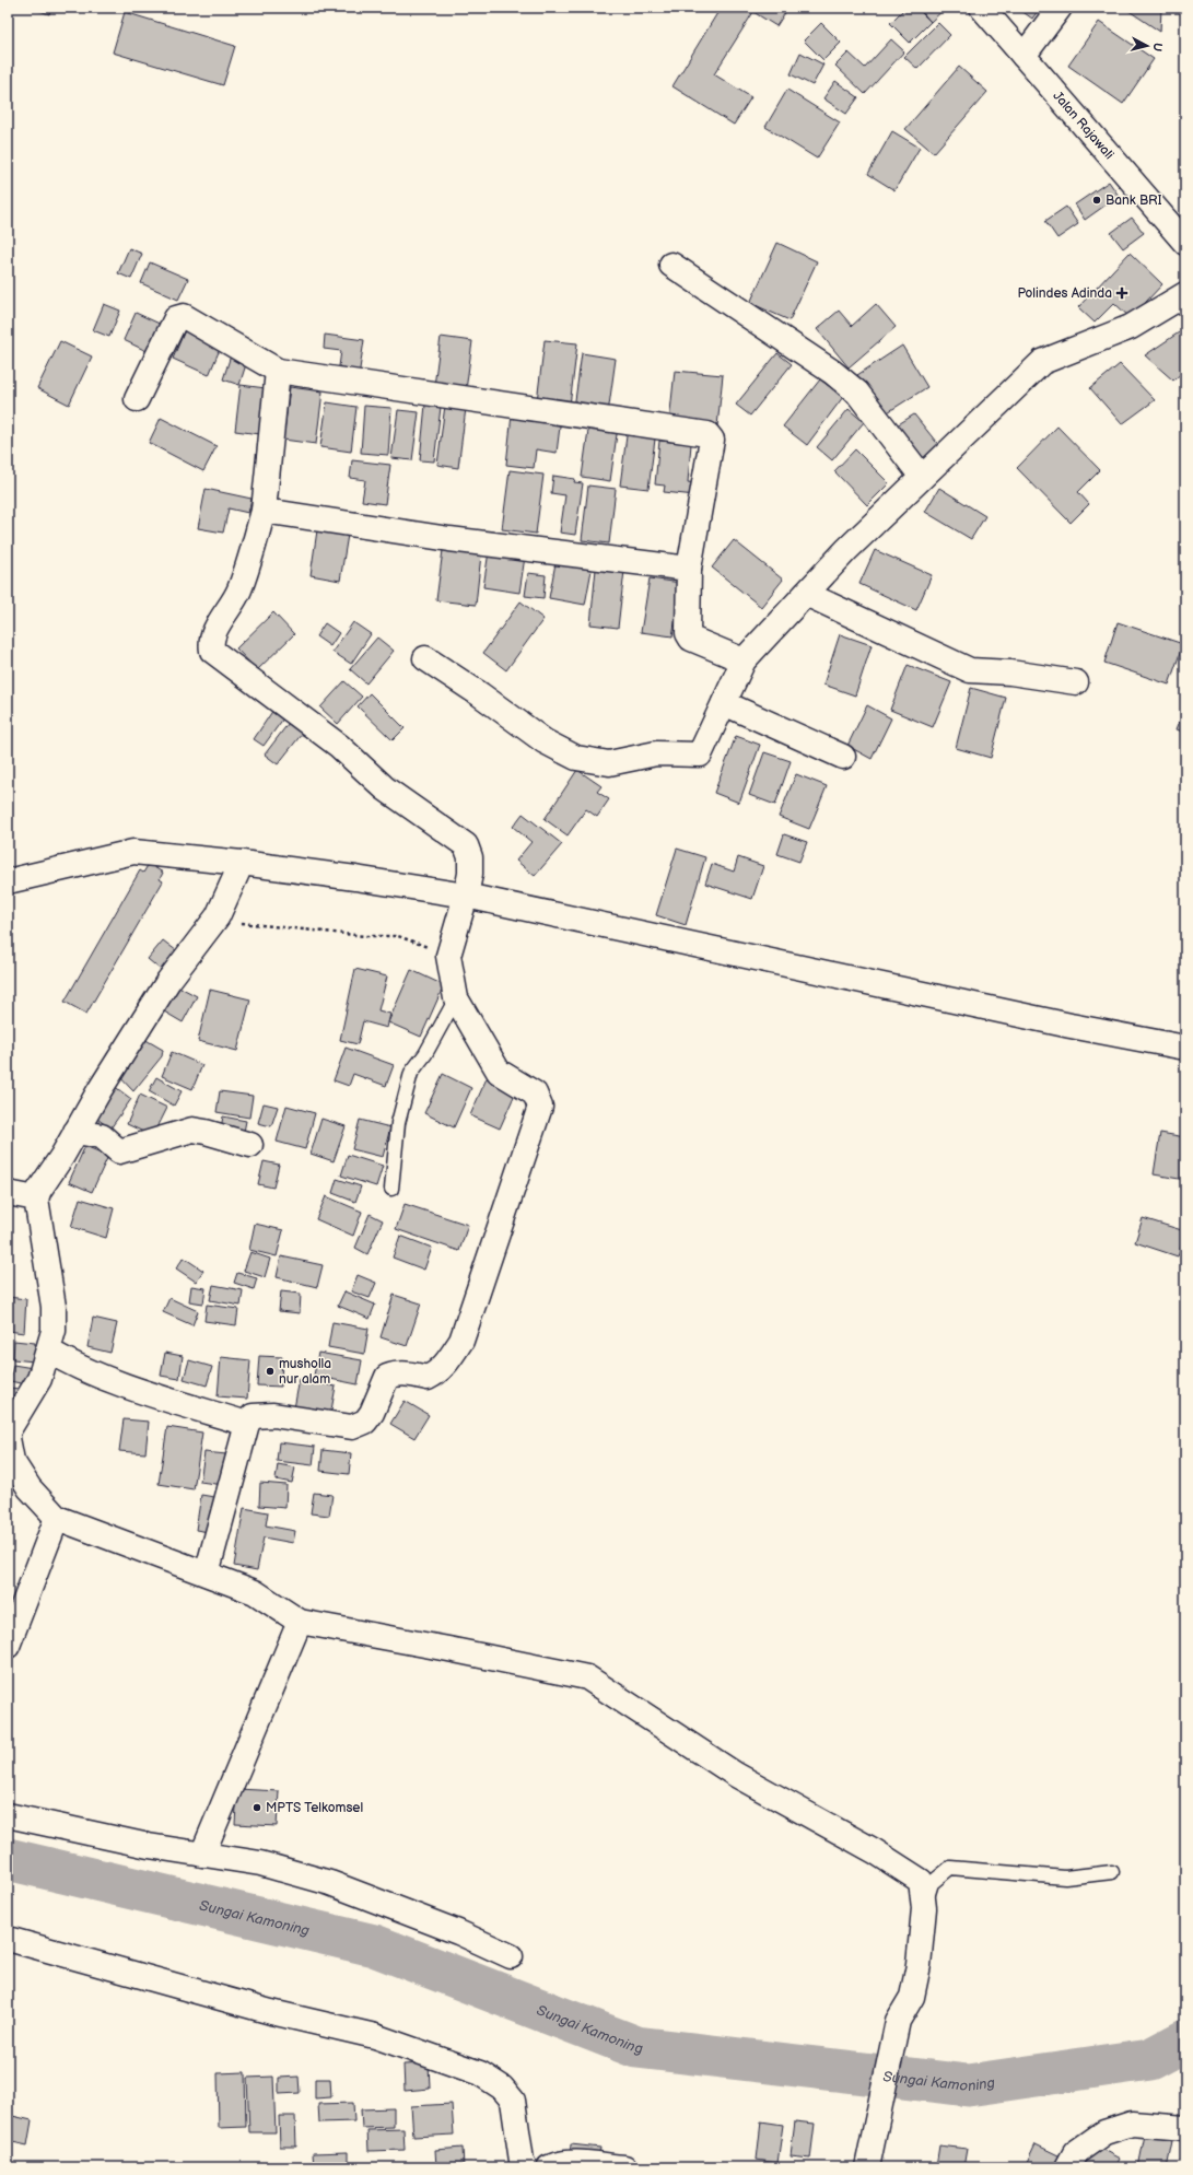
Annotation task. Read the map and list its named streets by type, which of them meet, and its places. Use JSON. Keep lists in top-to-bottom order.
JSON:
{
  "streets": {
    "street": ["Jalan Rajawali"]
  },
  "water": ["Sungai Kamoning"],
  "places": {
    "other": ["Bank BRI", "musholla nur alam", "MPTS Telkomsel"],
    "health": ["Polindes Adinda"]
  },
  "north": "right"
}
